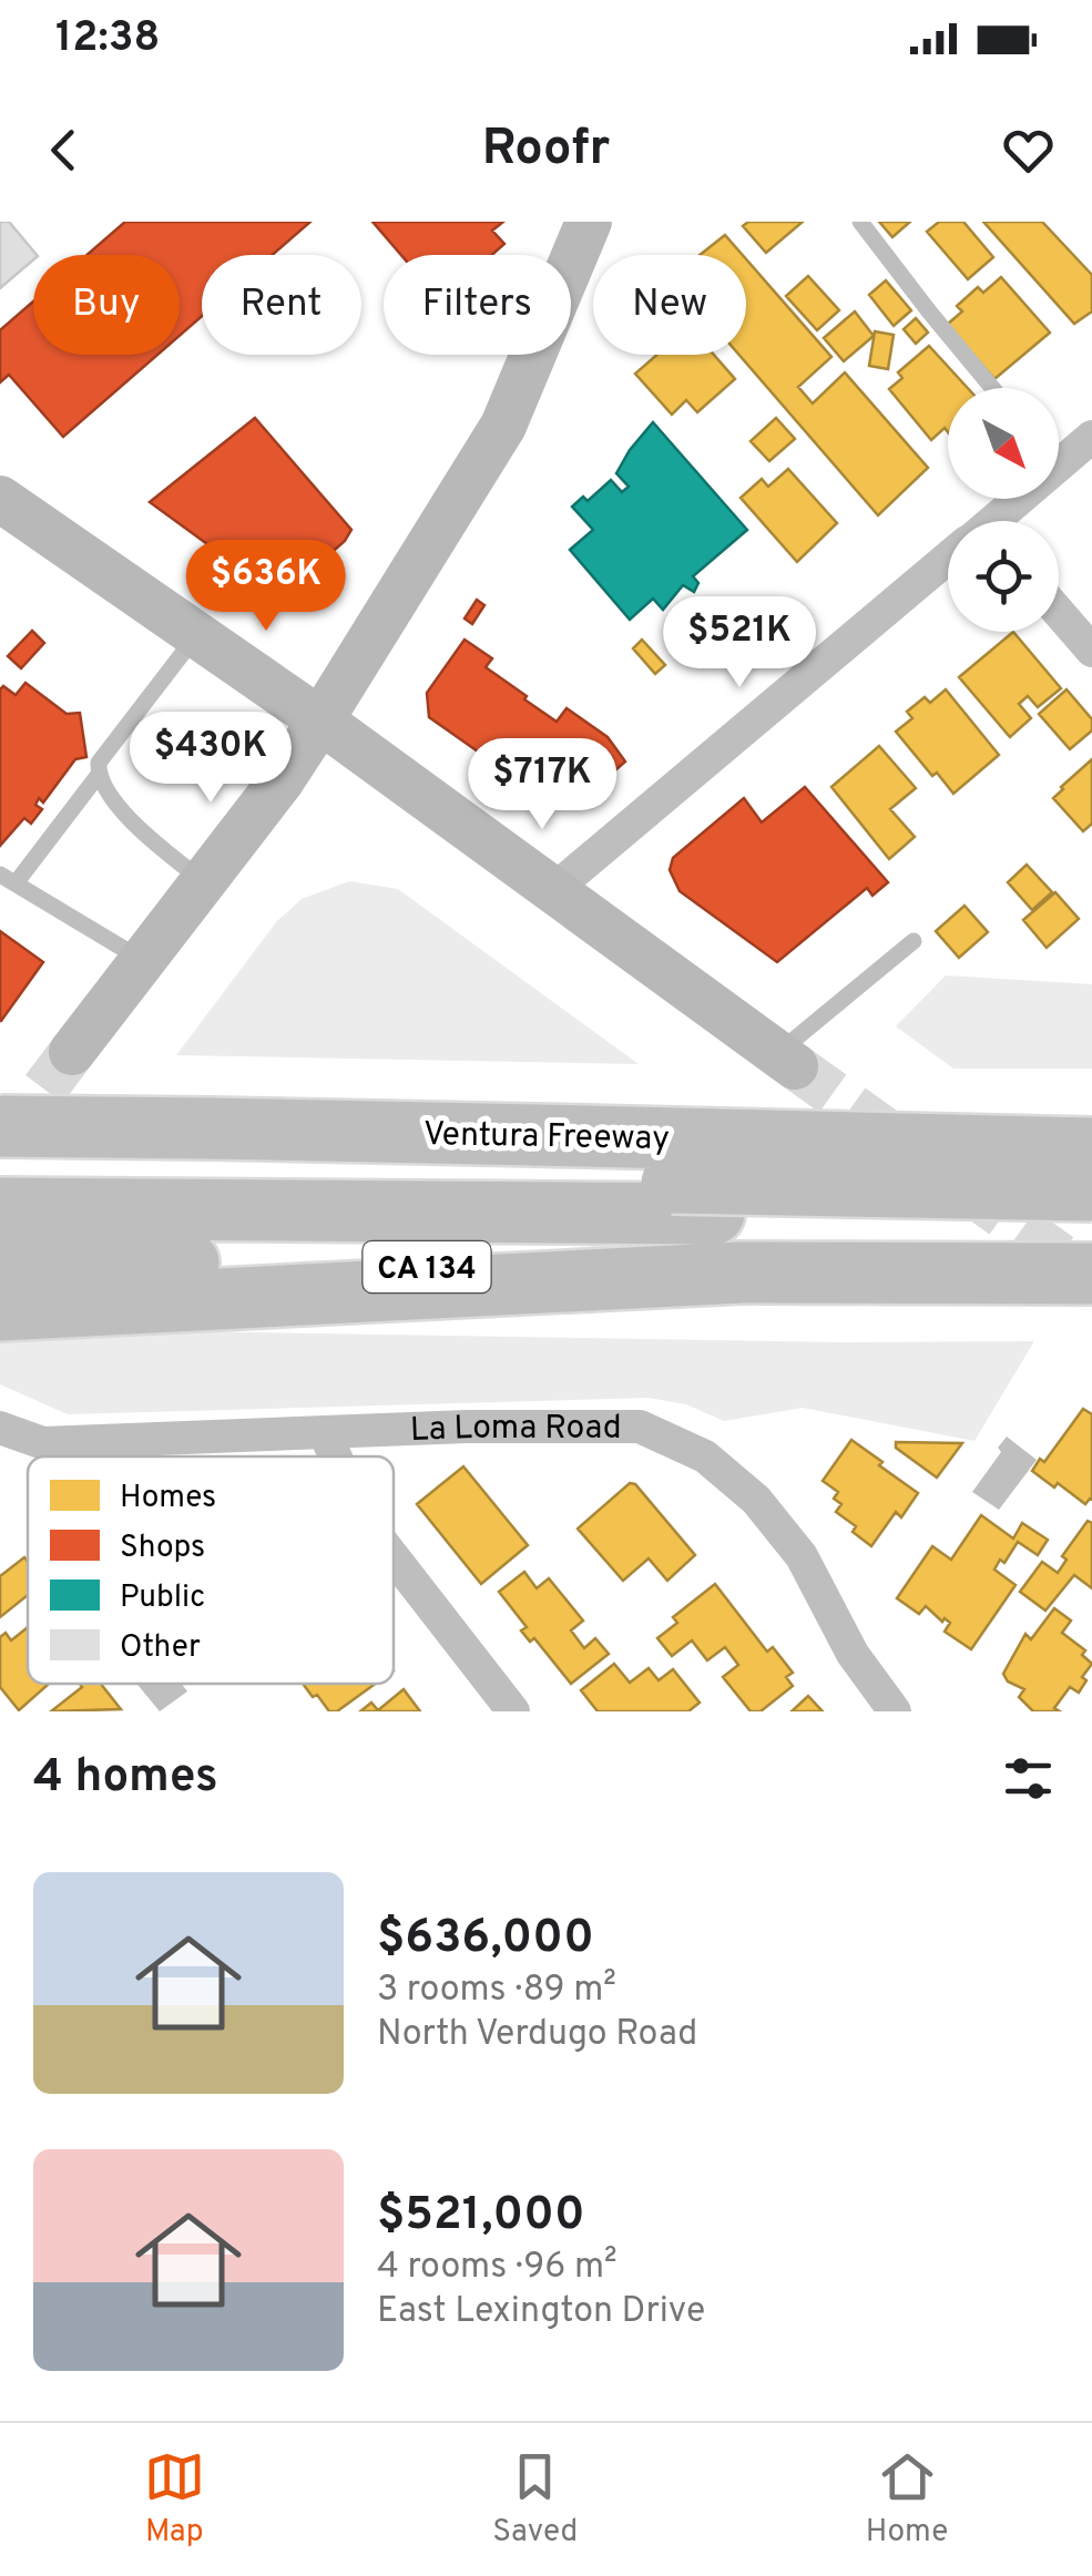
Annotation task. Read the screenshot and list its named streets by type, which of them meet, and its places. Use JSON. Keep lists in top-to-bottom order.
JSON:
{
  "streets": {
    "highway": ["Ventura Freeway", "CA 134"],
    "street": ["La Loma Road"]
  },
  "legend": [
    "Homes",
    "Shops",
    "Public",
    "Other"
  ],
  "north": "bottom right",
  "page": {
    "status": "12:38",
    "header": "Roofr",
    "chip": [
      "Buy",
      "Rent",
      "Filters",
      "New"
    ],
    "price": [
      "$636K",
      "$521K",
      "$430K",
      "$717K"
    ],
    "heading": "4 homes",
    "list": [
      {
        "name": "$636,000",
        "note": "3 rooms · 89 m² · North Verdugo Road"
      },
      {
        "name": "$521,000",
        "note": "4 rooms · 96 m² · East Lexington Drive"
      }
    ],
    "tabs": ["Map", "Saved", "Home"]
  }
}
